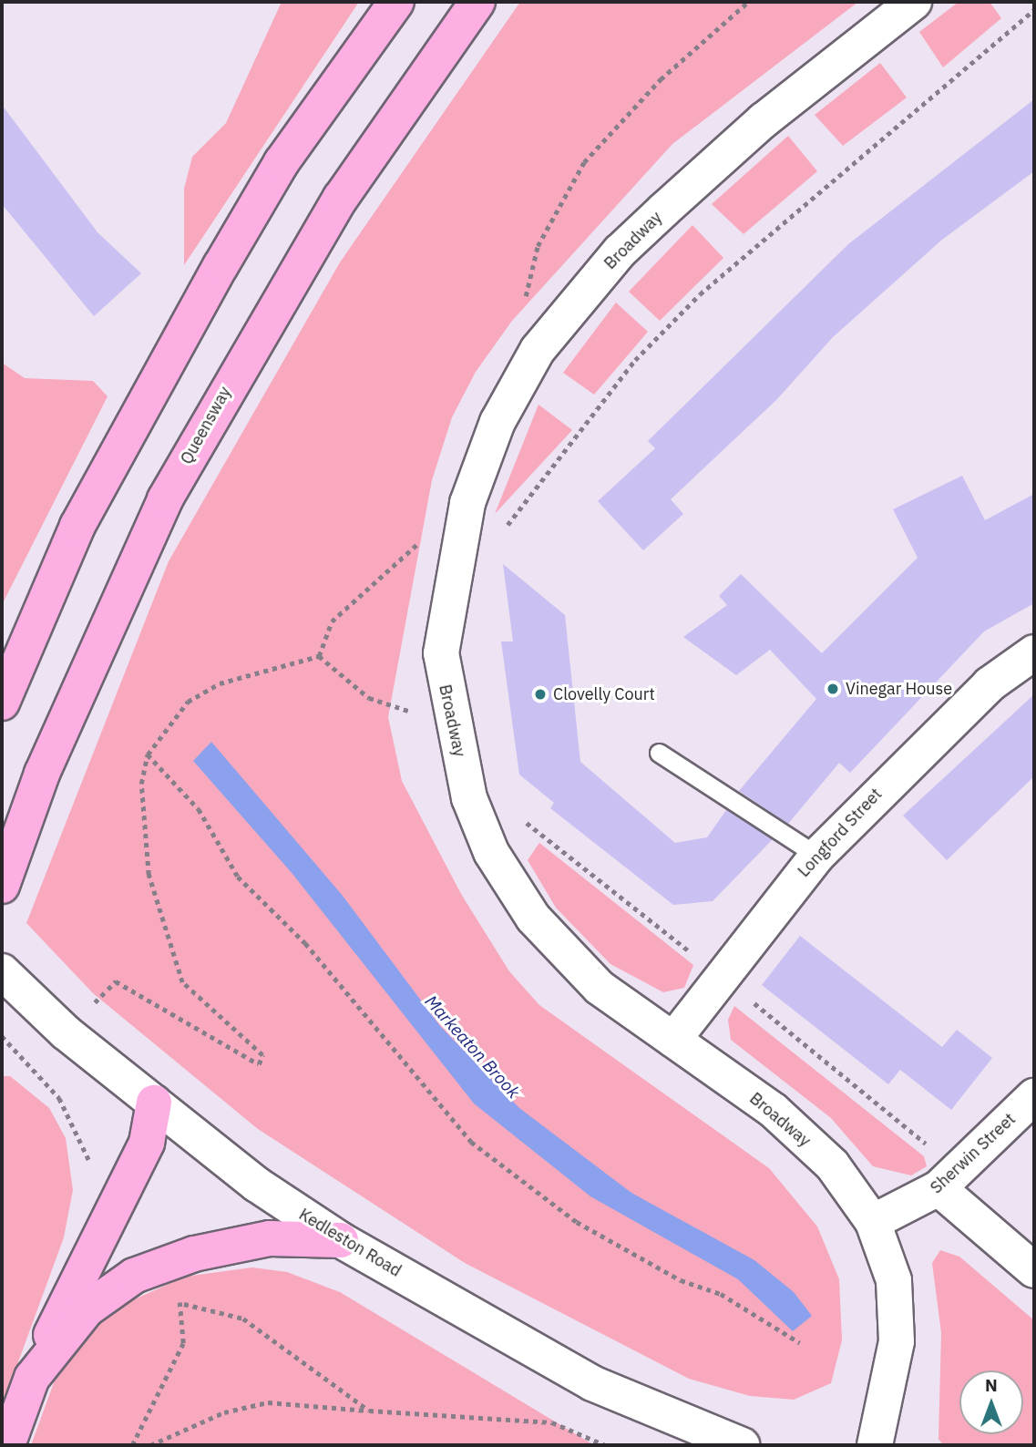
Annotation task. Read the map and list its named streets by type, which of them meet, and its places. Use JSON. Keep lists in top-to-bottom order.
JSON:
{
  "streets": {
    "highway": ["Queensway"],
    "street": [
      "Broadway",
      "Longford Street",
      "Sherwin Street",
      "Kedleston Road"
    ]
  },
  "crossings": [
    ["Broadway", "Longford Street"],
    ["Broadway", "Sherwin Street"]
  ],
  "water": ["Markeaton Brook"],
  "places": ["Vinegar House", "Clovelly Court"],
  "north": "top"
}
